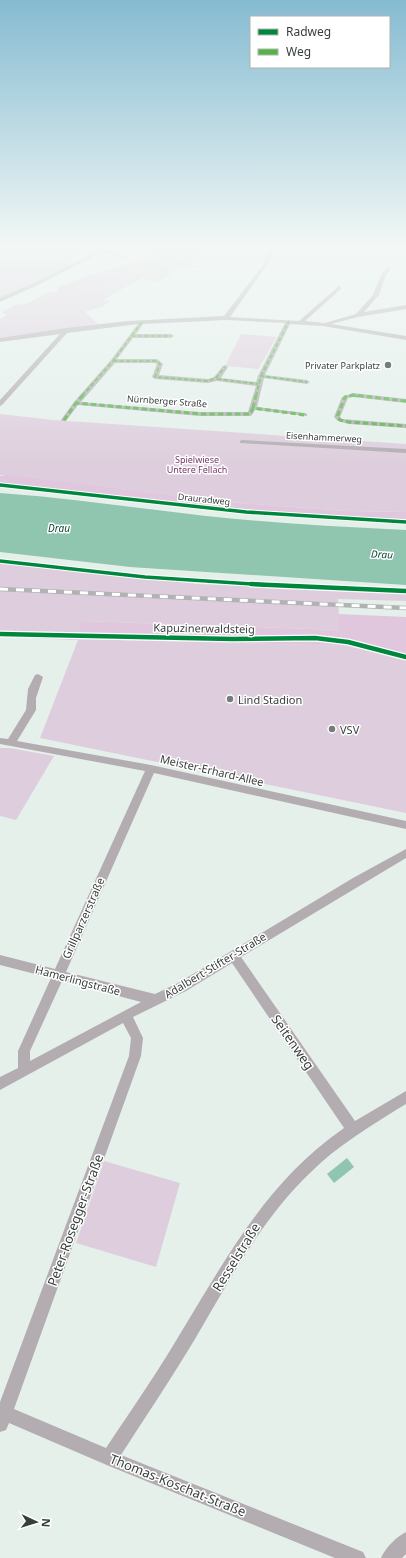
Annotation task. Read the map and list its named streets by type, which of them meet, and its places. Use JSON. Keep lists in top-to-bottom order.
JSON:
{
  "streets": {
    "street": [
      "Nürnberger Straße",
      "Eisenhammerweg",
      "Meister-Erhard-Allee",
      "Grillparzerstraße",
      "Adalbert-Stifter-Straße",
      "Hamerlingstraße",
      "Seitenweg",
      "Peter-Rosegger-Straße",
      "Resselstraße",
      "Thomas-Koschat-Straße"
    ],
    "cycle path": ["Drauradweg", "Kapuzinerwaldsteig"]
  },
  "crossings": [
    ["Meister-Erhard-Allee", "Grillparzerstraße"],
    ["Grillparzerstraße", "Adalbert-Stifter-Straße"],
    ["Grillparzerstraße", "Hamerlingstraße"],
    ["Adalbert-Stifter-Straße", "Hamerlingstraße"],
    ["Adalbert-Stifter-Straße", "Seitenweg"],
    ["Adalbert-Stifter-Straße", "Peter-Rosegger-Straße"],
    ["Seitenweg", "Resselstraße"],
    ["Peter-Rosegger-Straße", "Thomas-Koschat-Straße"],
    ["Resselstraße", "Thomas-Koschat-Straße"]
  ],
  "water": ["Drau"],
  "parks": ["Spielwiese Untere Fellach"],
  "places": ["Privater Parkplatz", "Lind Stadion", "VSV"],
  "legend": ["Radweg", "Weg"],
  "north": "right"
}
